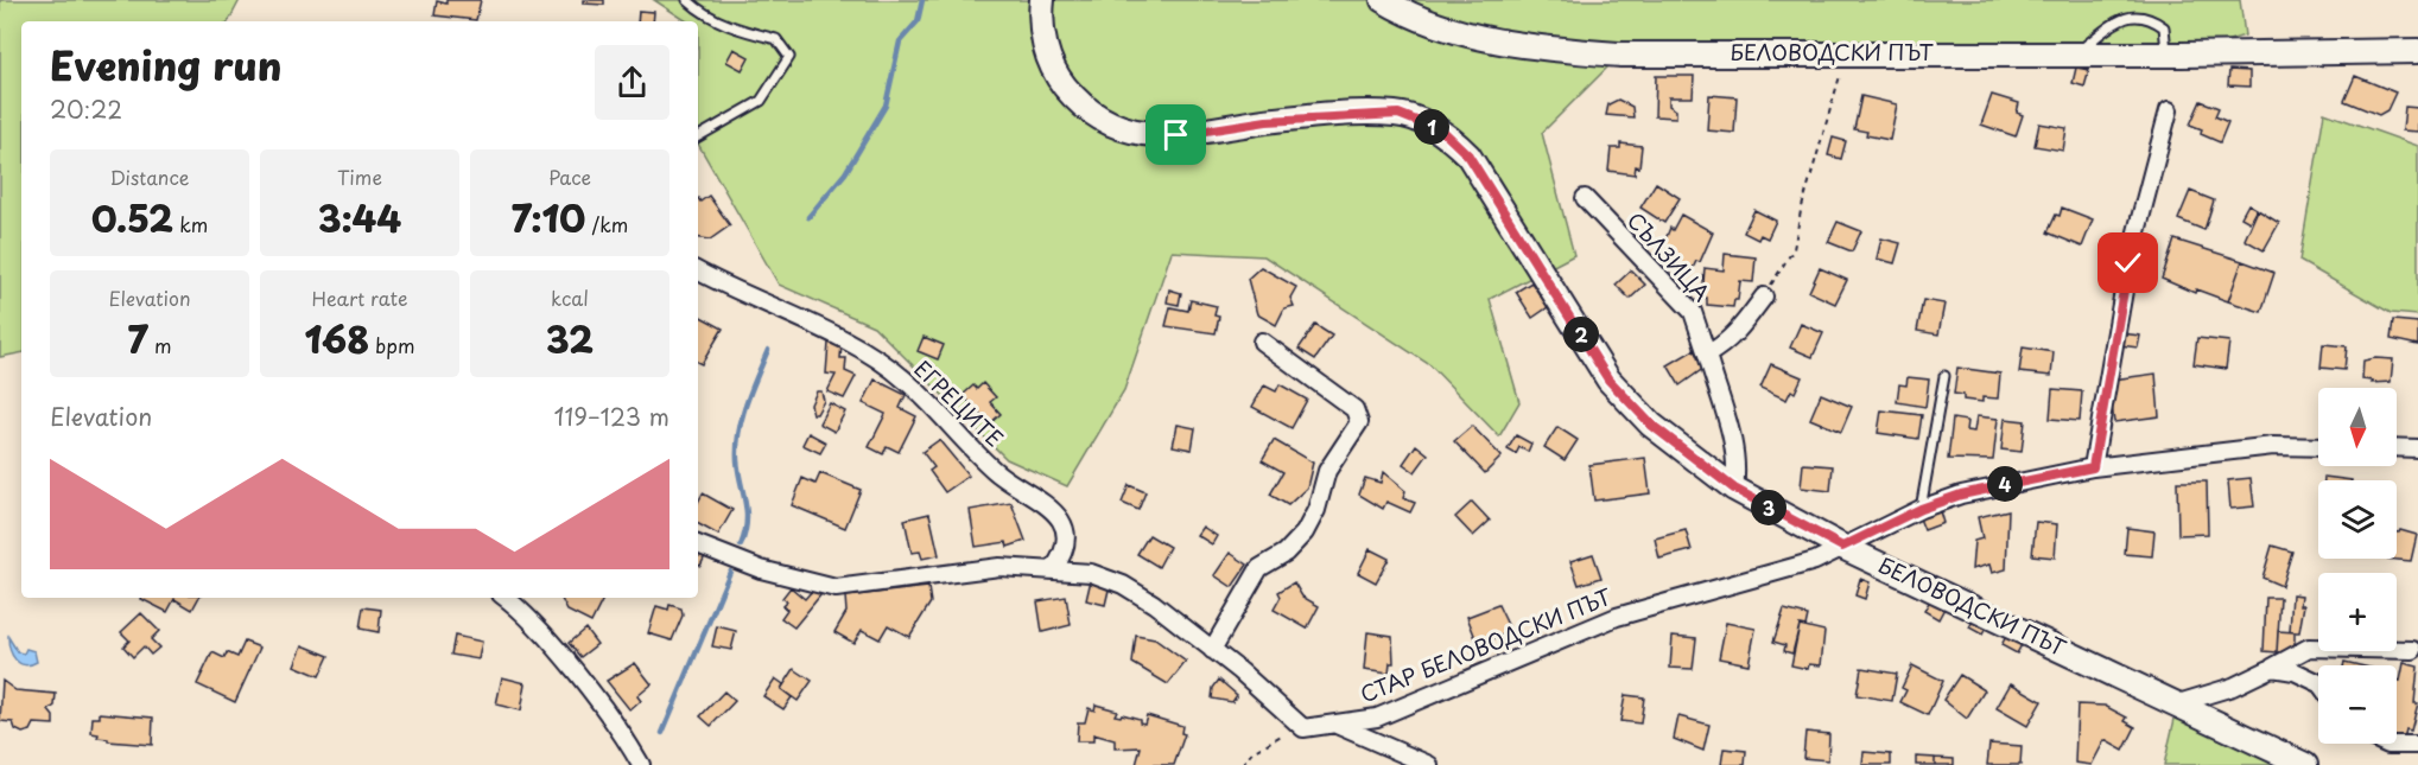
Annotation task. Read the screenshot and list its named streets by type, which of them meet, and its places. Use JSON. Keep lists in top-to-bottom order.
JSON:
{
  "streets": {
    "street": [
      "БЕЛОВОДСКИ ПЪТ",
      "СЪЛЗИЦА",
      "ЕГРЕЦИТЕ",
      "СТАР БЕЛОВОДСКИ ПЪТ"
    ]
  },
  "crossings": [
    ["БЕЛОВОДСКИ ПЪТ", "СЪЛЗИЦА"],
    ["БЕЛОВОДСКИ ПЪТ", "СТАР БЕЛОВОДСКИ ПЪТ"]
  ],
  "north": "bottom",
  "page": {
    "heading": ["Evening run", "20:22"],
    "pins": [
      "1",
      "2",
      "4",
      "3"
    ],
    "stats": [
      ["Distance", "0.52 km"],
      ["Time", "3:44"],
      ["Pace", "7:10 /km"],
      ["Elevation", "7 m"],
      ["Heart rate", "168 bpm"],
      ["kcal", "32"]
    ],
    "chart": ["Elevation", "119–123 m"],
    "map_buttons": ["+", "−"]
  }
}
